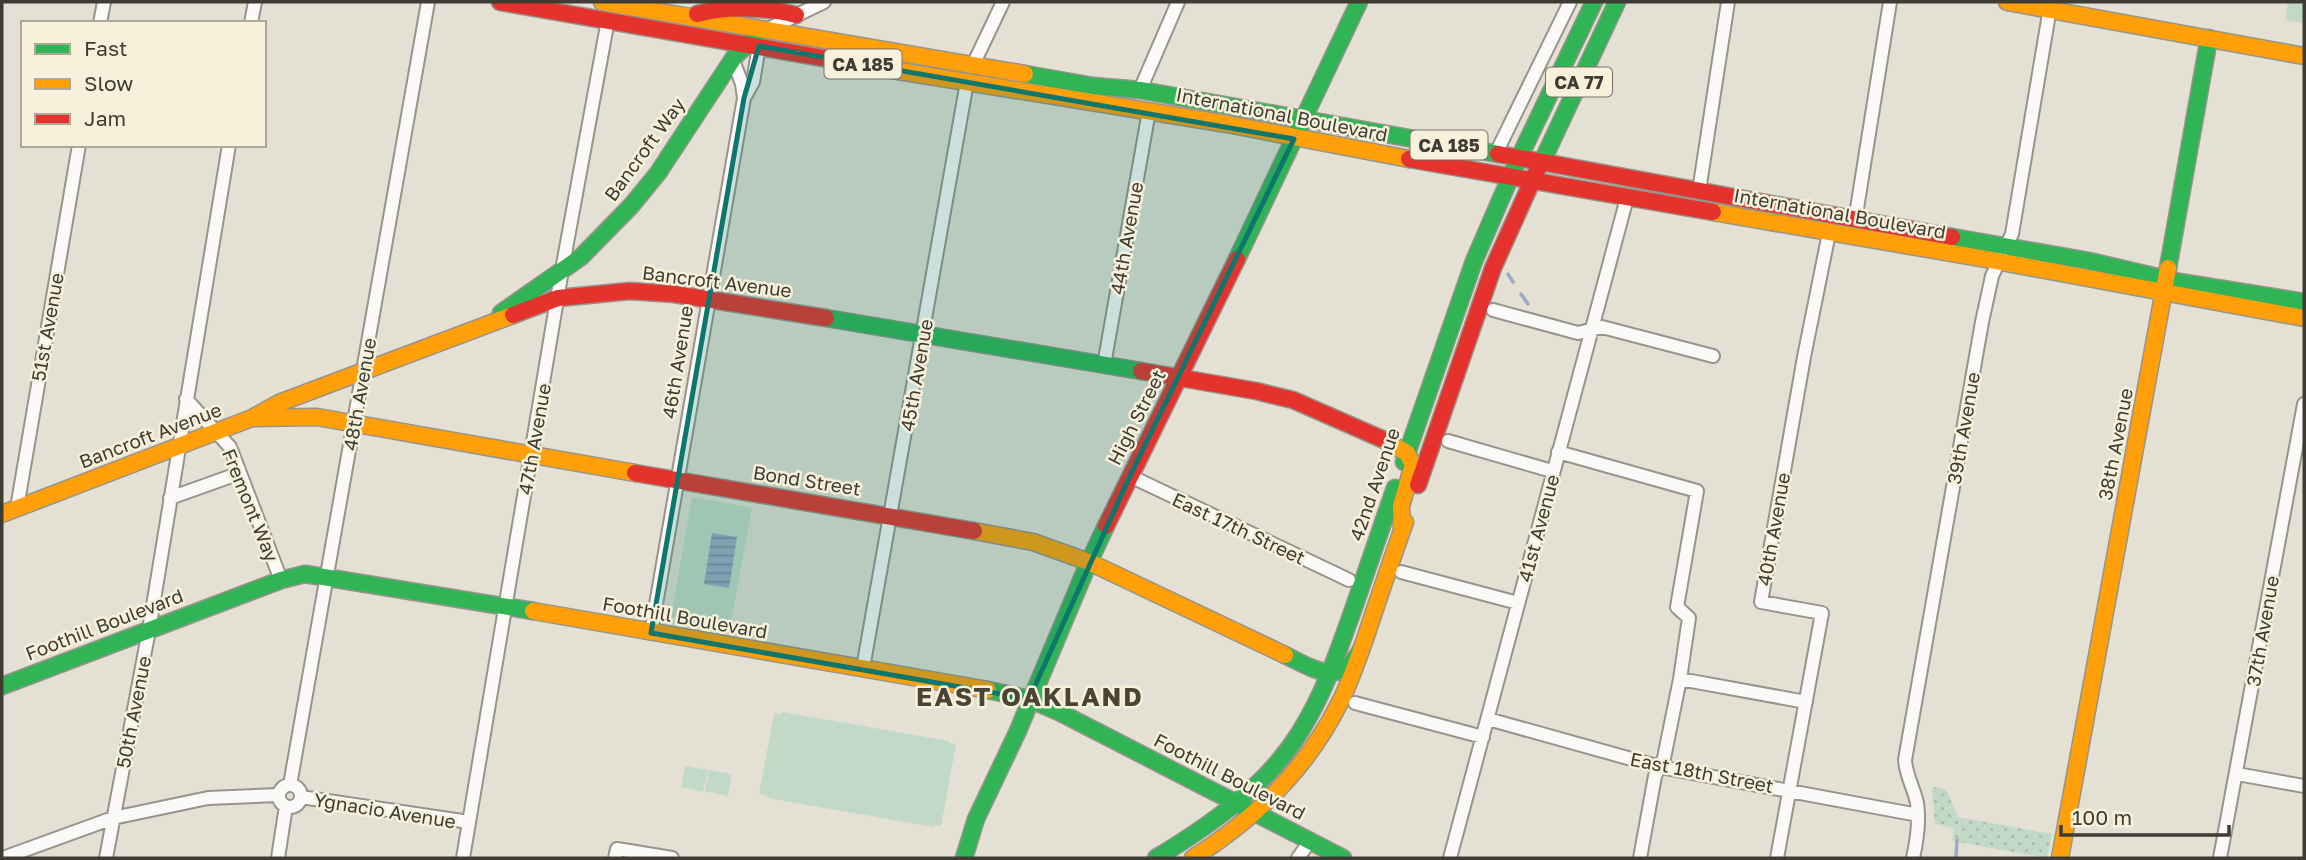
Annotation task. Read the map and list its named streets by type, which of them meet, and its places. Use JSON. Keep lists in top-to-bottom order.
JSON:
{
  "streets": {
    "main road": [
      "CA 185",
      "CA 77",
      "International Boulevard",
      "Bancroft Way",
      "Bancroft Avenue",
      "High Street",
      "38th Avenue",
      "Bond Street",
      "42nd Avenue",
      "Foothill Boulevard"
    ],
    "street": [
      "44th Avenue",
      "51st Avenue",
      "46th Avenue",
      "45th Avenue",
      "48th Avenue",
      "39th Avenue",
      "47th Avenue",
      "Fremont Way",
      "East 17th Street",
      "41st Avenue",
      "40th Avenue",
      "37th Avenue",
      "50th Avenue",
      "East 18th Street",
      "Ygnacio Avenue"
    ]
  },
  "crossings": [
    ["CA 77", "International Boulevard"],
    ["CA 77", "42nd Avenue"],
    ["International Boulevard", "44th Avenue"],
    ["International Boulevard", "46th Avenue"],
    ["International Boulevard", "45th Avenue"],
    ["International Boulevard", "High Street"],
    ["International Boulevard", "39th Avenue"],
    ["International Boulevard", "47th Avenue"],
    ["International Boulevard", "38th Avenue"],
    ["International Boulevard", "42nd Avenue"],
    ["International Boulevard", "41st Avenue"],
    ["International Boulevard", "40th Avenue"],
    ["Bancroft Way", "Bancroft Avenue"],
    ["Bancroft Way", "46th Avenue"],
    ["Bancroft Way", "47th Avenue"],
    ["44th Avenue", "Bancroft Avenue"],
    ["Bancroft Avenue", "51st Avenue"],
    ["Bancroft Avenue", "46th Avenue"],
    ["Bancroft Avenue", "45th Avenue"],
    ["Bancroft Avenue", "48th Avenue"],
    ["Bancroft Avenue", "High Street"],
    ["Bancroft Avenue", "47th Avenue"],
    ["Bancroft Avenue", "Bond Street"],
    ["Bancroft Avenue", "42nd Avenue"],
    ["Bancroft Avenue", "Fremont Way"],
    ["Bancroft Avenue", "50th Avenue"],
    ["46th Avenue", "Bond Street"],
    ["46th Avenue", "Foothill Boulevard"],
    ["45th Avenue", "Bond Street"],
    ["45th Avenue", "Foothill Boulevard"],
    ["48th Avenue", "Bond Street"],
    ["48th Avenue", "Foothill Boulevard"],
    ["48th Avenue", "Ygnacio Avenue"],
    ["High Street", "Bond Street"],
    ["High Street", "East 17th Street"],
    ["High Street", "Foothill Boulevard"],
    ["39th Avenue", "East 18th Street"],
    ["47th Avenue", "Bond Street"],
    ["47th Avenue", "Foothill Boulevard"],
    ["47th Avenue", "Ygnacio Avenue"],
    ["Bond Street", "42nd Avenue"],
    ["42nd Avenue", "Foothill Boulevard"],
    ["Fremont Way", "Foothill Boulevard"],
    ["41st Avenue", "East 18th Street"],
    ["40th Avenue", "East 18th Street"],
    ["Foothill Boulevard", "50th Avenue"]
  ],
  "districts": ["EAST OAKLAND"],
  "legend": ["Fast", "Slow", "Jam"],
  "scale_bar": "100 m"
}
